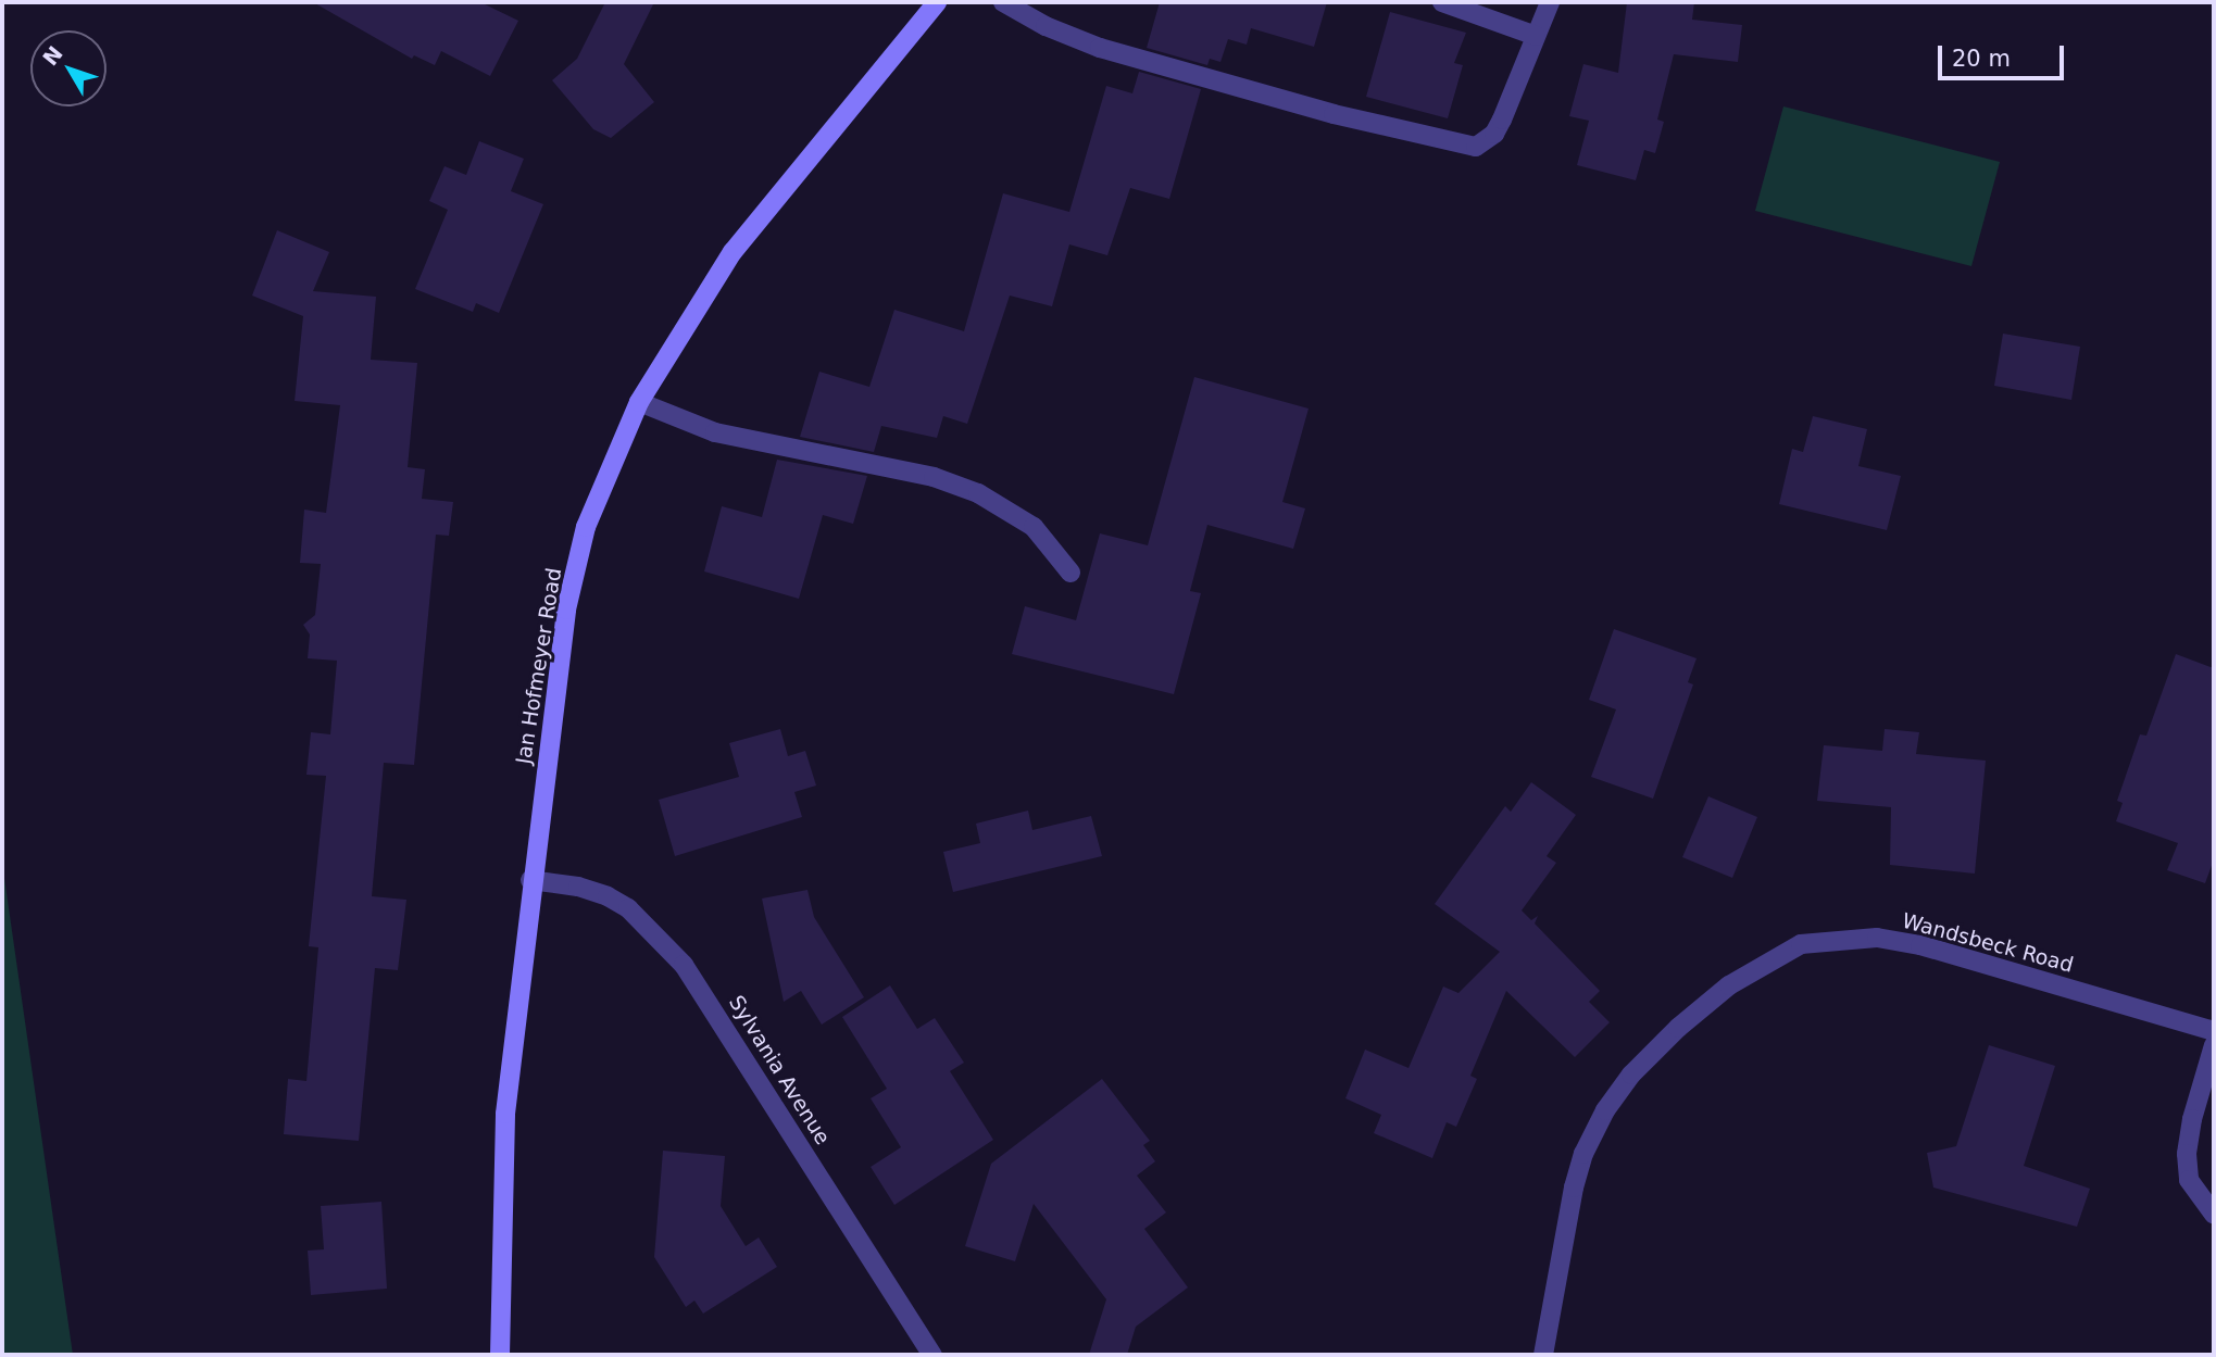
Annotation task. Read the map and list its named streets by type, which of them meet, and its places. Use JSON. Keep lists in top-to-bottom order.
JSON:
{
  "streets": {
    "street": ["Jan Hofmeyer Road", "Wandsbeck Road", "Sylvania Avenue"]
  },
  "crossings": [
    ["Jan Hofmeyer Road", "Sylvania Avenue"]
  ],
  "scale_bar": "20 m",
  "north": "top left"
}
